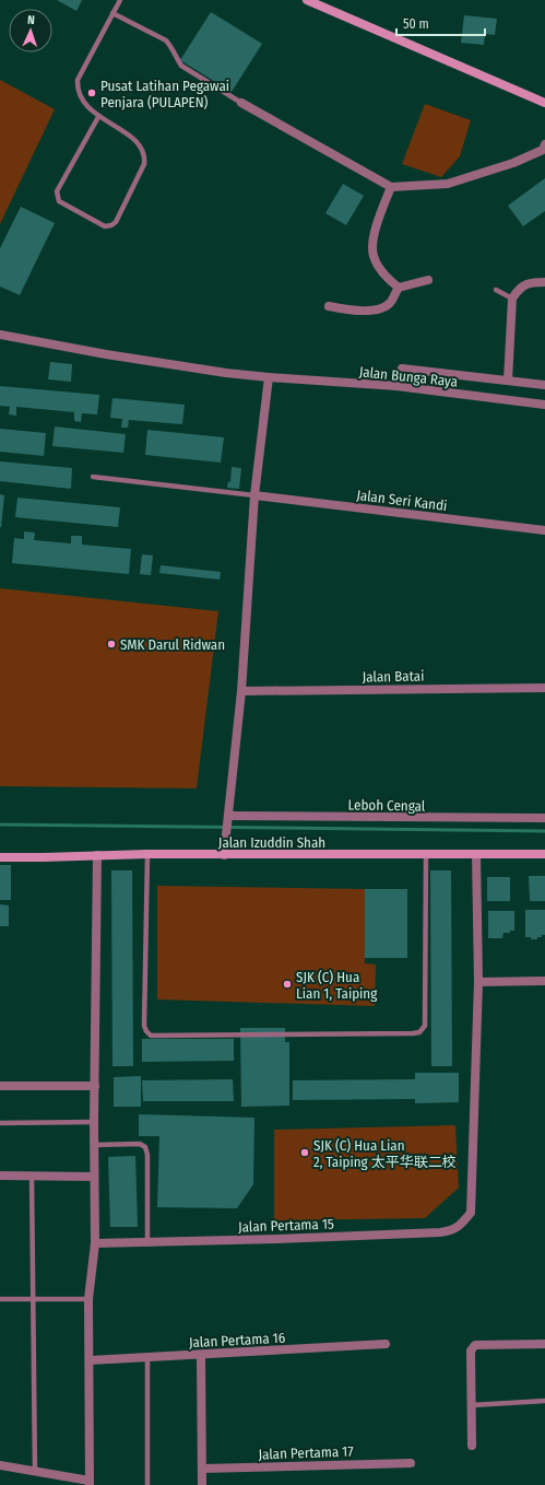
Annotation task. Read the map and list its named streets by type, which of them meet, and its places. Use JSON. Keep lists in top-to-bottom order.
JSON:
{
  "streets": {
    "main road": ["Jalan Izuddin Shah"],
    "street": [
      "Jalan Bunga Raya",
      "Jalan Seri Kandi",
      "Jalan Batai",
      "Leboh Cengal",
      "Jalan Pertama 15",
      "Jalan Pertama 16",
      "Jalan Pertama 17"
    ]
  },
  "places": [
    "Pusat Latihan Pegawai Penjara (PULAPEN)",
    "SMK Darul Ridwan",
    "SJK (C) Hua Lian 1, Taiping",
    "SJK (C) Hua Lian 2, Taiping 太平华联二校"
  ],
  "scale_bar": "50 m",
  "north": "top"
}
